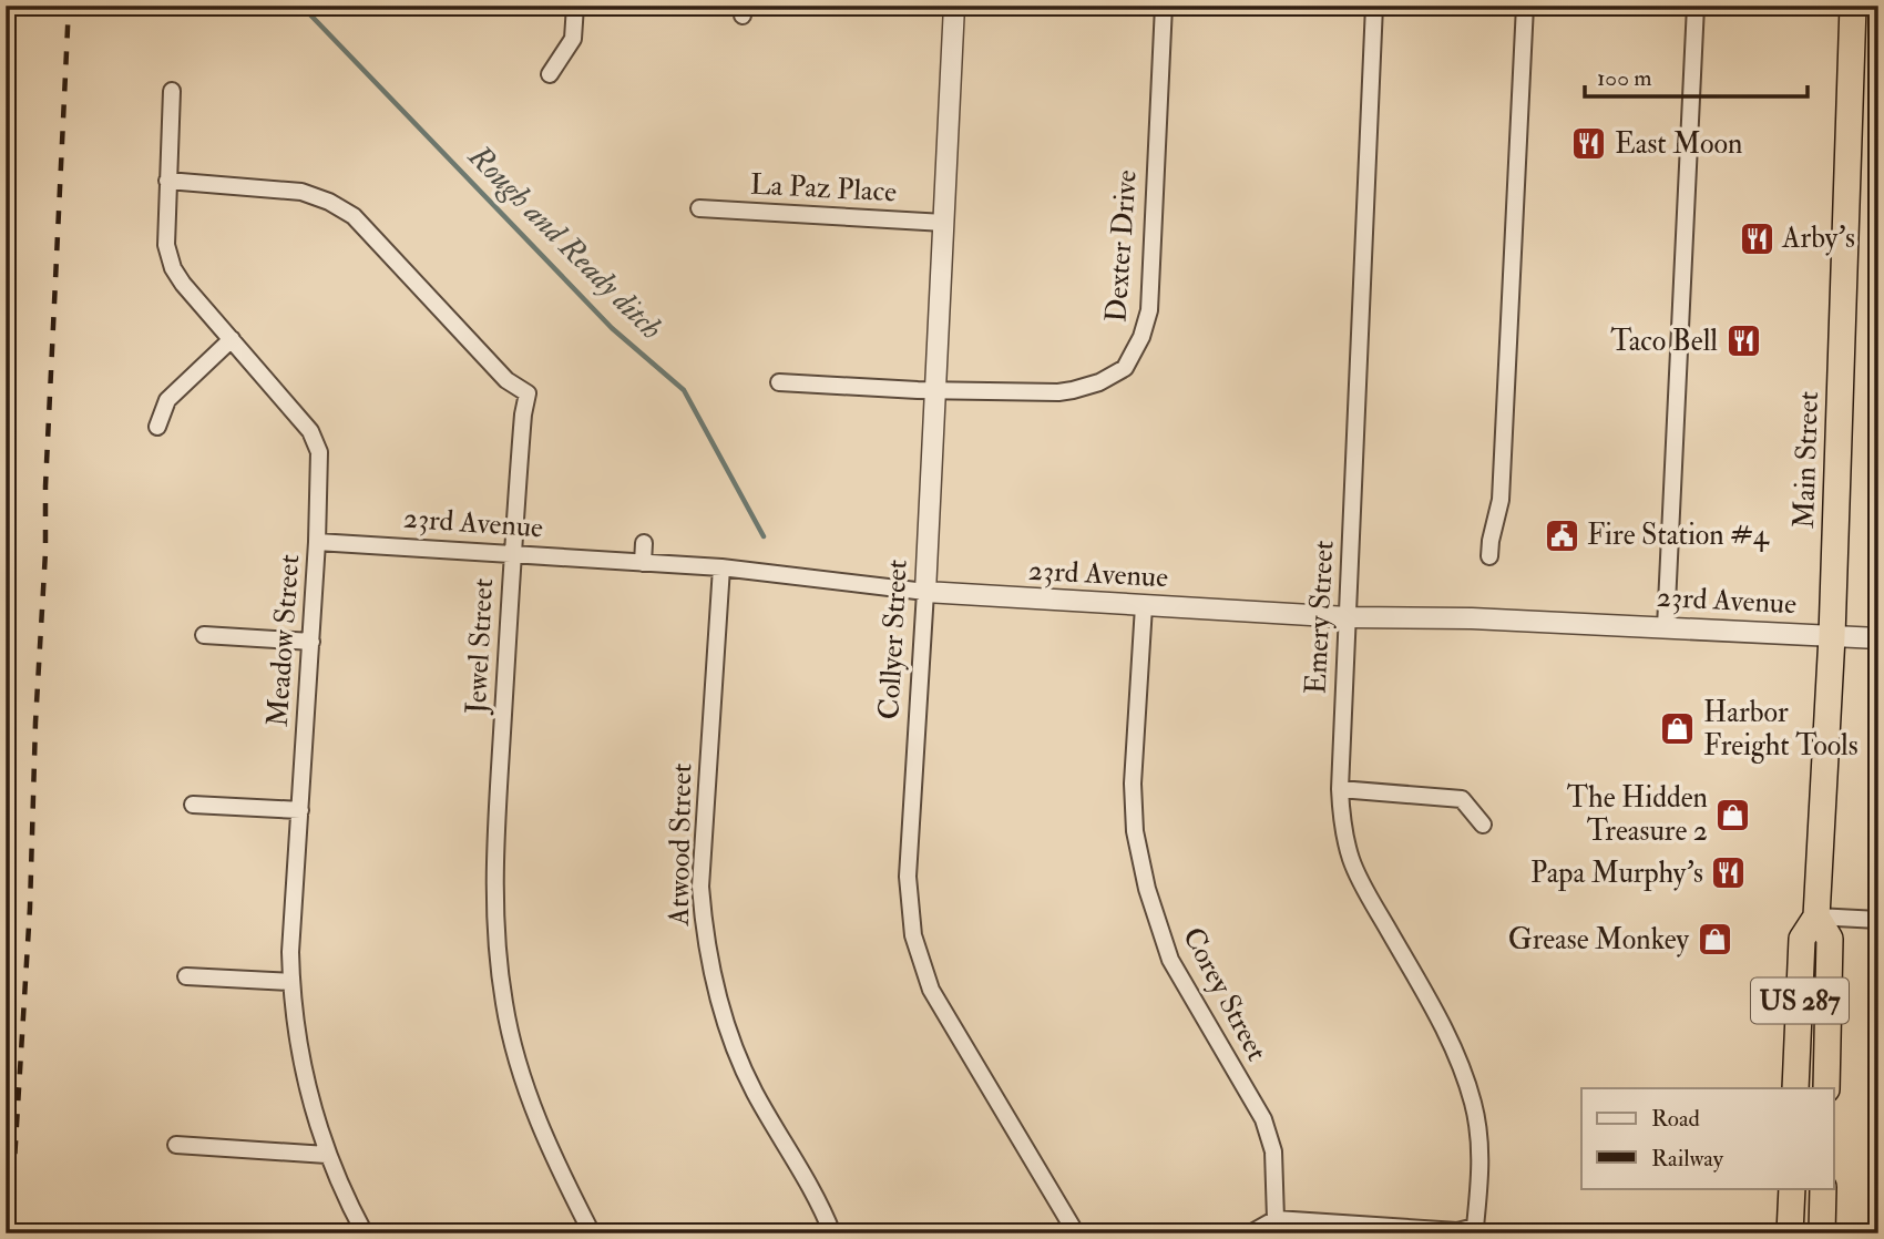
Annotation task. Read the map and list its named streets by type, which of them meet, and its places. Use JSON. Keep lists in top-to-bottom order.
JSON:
{
  "streets": {
    "highway": ["Main Street", "US 287"],
    "street": [
      "La Paz Place",
      "Dexter Drive",
      "23rd Avenue",
      "Emery Street",
      "Collyer Street",
      "Meadow Street",
      "Jewel Street",
      "Atwood Street",
      "Corey Street"
    ]
  },
  "crossings": [
    ["La Paz Place", "Collyer Street"],
    ["Dexter Drive", "Collyer Street"],
    ["Main Street", "23rd Avenue"],
    ["23rd Avenue", "Emery Street"],
    ["23rd Avenue", "Collyer Street"],
    ["23rd Avenue", "Meadow Street"],
    ["23rd Avenue", "Jewel Street"],
    ["23rd Avenue", "Atwood Street"],
    ["23rd Avenue", "Corey Street"],
    ["Emery Street", "Corey Street"],
    ["Meadow Street", "Jewel Street"]
  ],
  "water": ["Rough and Ready ditch"],
  "places": {
    "restaurant": [
      "East Moon",
      "Arby's",
      "Taco Bell",
      "Papa Murphy's"
    ],
    "public building": ["Fire Station #4"],
    "shop": ["Harbor Freight Tools", "The Hidden Treasure 2", "Grease Monkey"]
  },
  "legend": ["Road", "Railway"],
  "scale_bar": "100 m"
}
